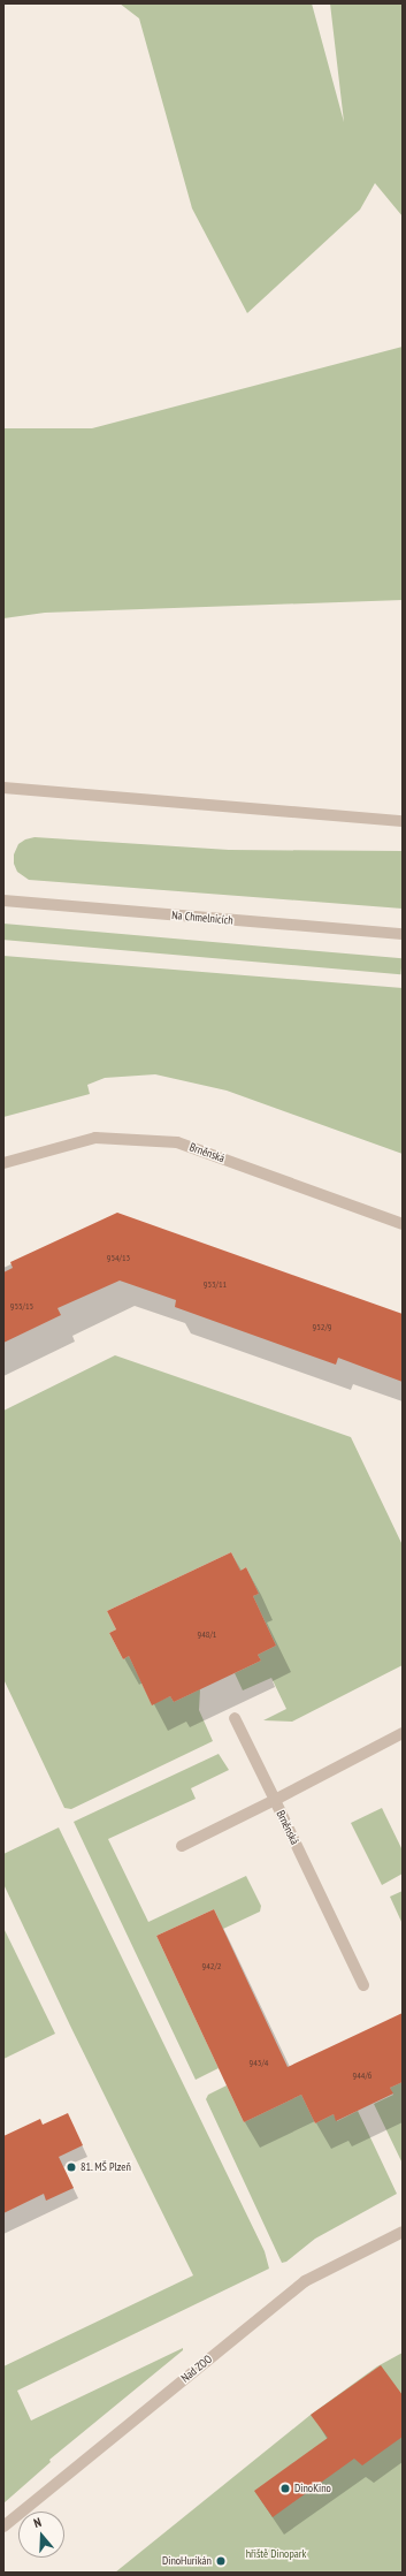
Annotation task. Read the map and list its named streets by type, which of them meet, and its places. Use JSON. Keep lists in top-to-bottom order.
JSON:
{
  "streets": {
    "street": ["Na Chmelnicích", "Brněnská", "Nad ZOO"]
  },
  "parks": ["hřiště Dinopark"],
  "places": ["81. MŠ Plzeň", "DinoKino", "DinoHurikán"],
  "house_numbers": [
    "954/13",
    "953/11",
    "955/15",
    "952/9",
    "948/1",
    "942/2",
    "943/4",
    "944/6"
  ],
  "north": "top"
}
